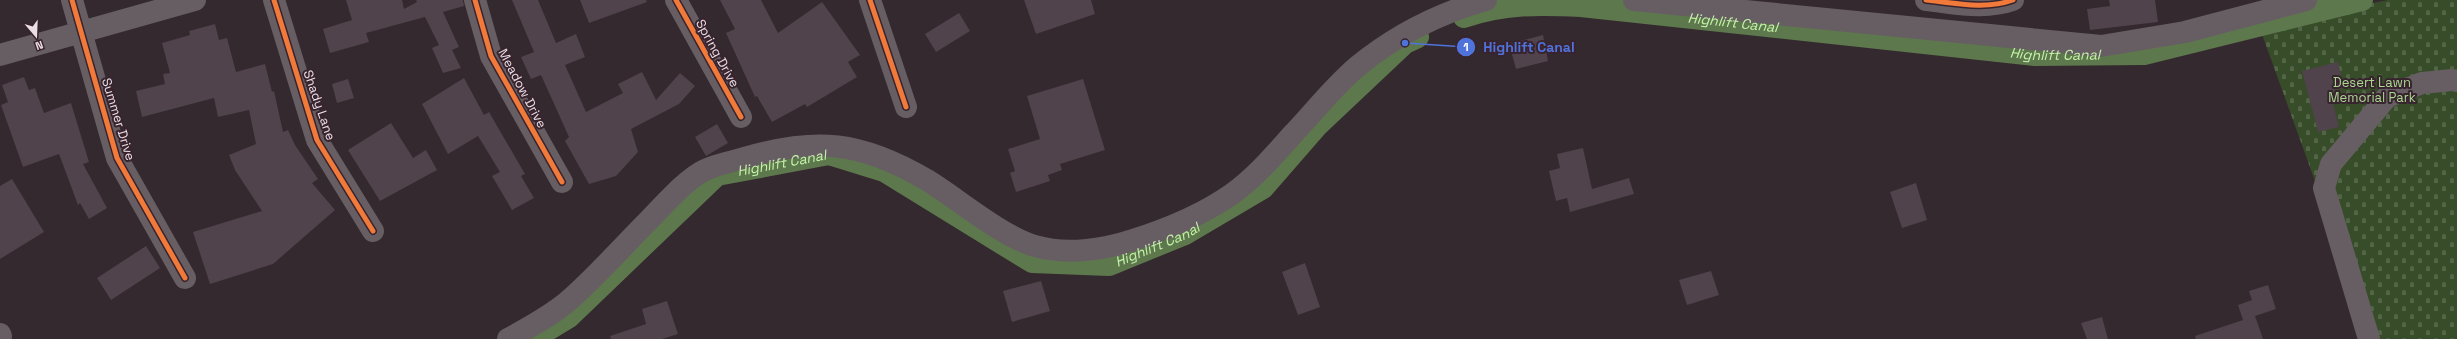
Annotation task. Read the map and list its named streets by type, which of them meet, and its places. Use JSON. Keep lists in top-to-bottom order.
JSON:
{
  "streets": {
    "street": [
      "Spring Drive",
      "Meadow Drive",
      "Shady Lane",
      "Summer Drive"
    ]
  },
  "water": ["Highlift Canal"],
  "parks": ["Desert Lawn Memorial Park"],
  "places": ["Highlift Canal"],
  "north": "bottom"
}
